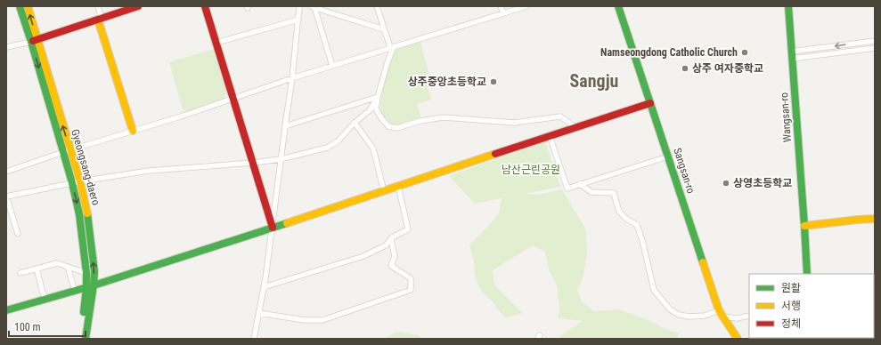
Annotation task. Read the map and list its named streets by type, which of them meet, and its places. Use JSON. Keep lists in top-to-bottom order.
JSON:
{
  "streets": {
    "street": ["Wangsan-ro", "Gyeongsang-daero", "Sangsan-ro"]
  },
  "districts": ["Sangju"],
  "parks": ["남산근린공원"],
  "places": [
    "Namseongdong Catholic Church",
    "상주 여자중학교",
    "상주중앙초등학교",
    "상영초등학교"
  ],
  "legend": ["원활", "서행", "정체"],
  "scale_bar": "100 m"
}
